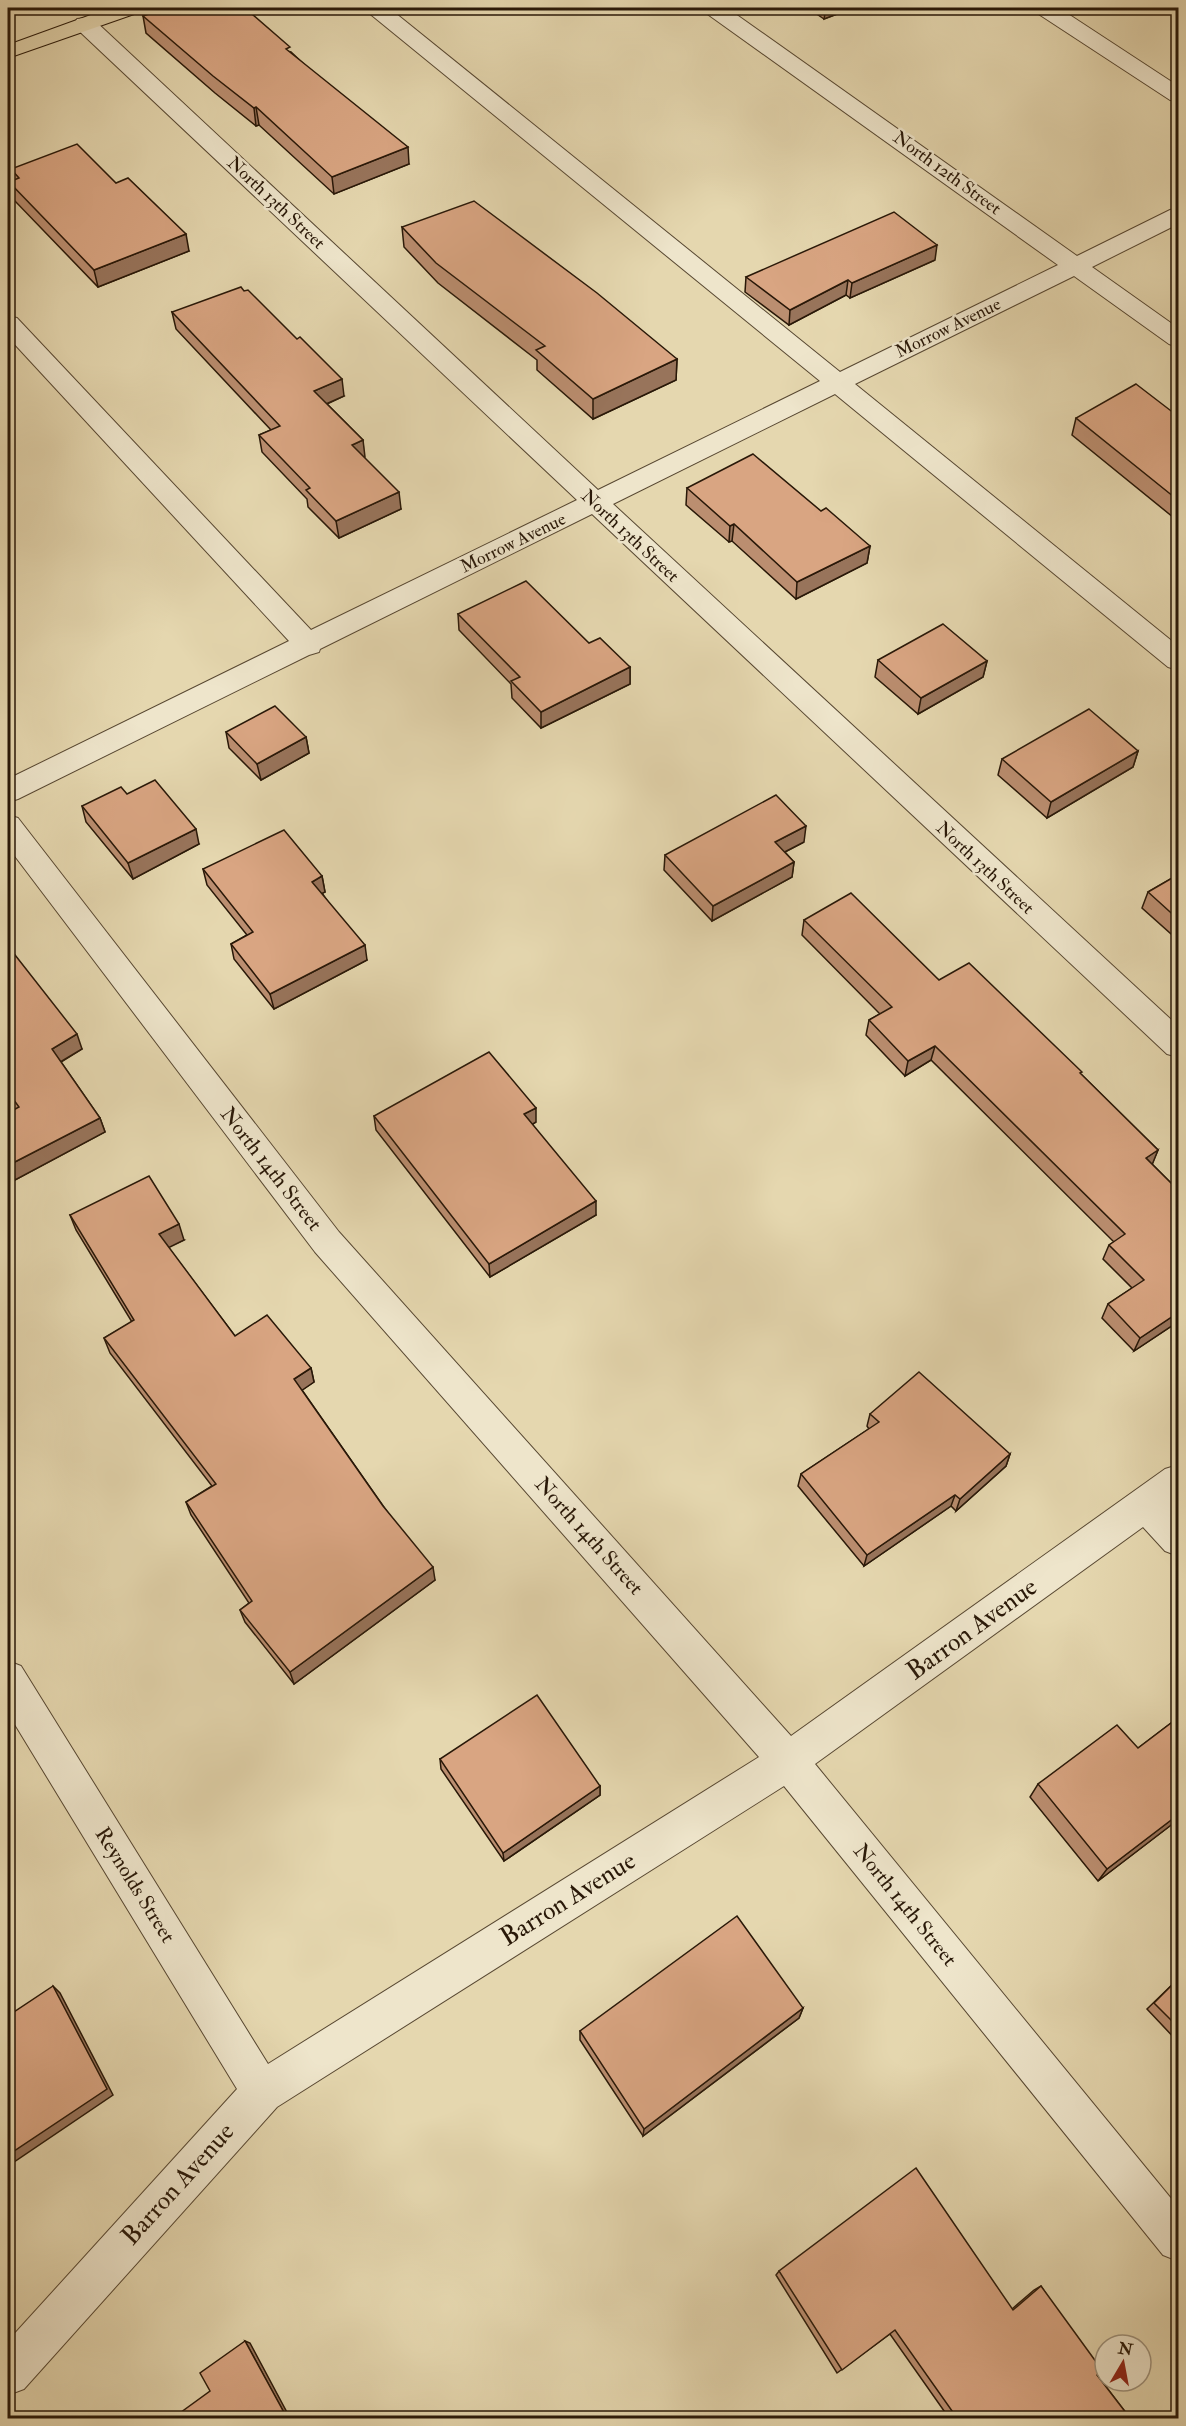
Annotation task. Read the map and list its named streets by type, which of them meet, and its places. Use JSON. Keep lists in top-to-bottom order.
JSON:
{
  "streets": {
    "street": [
      "North 12th Street",
      "North 13th Street",
      "Morrow Avenue",
      "North 14th Street",
      "Barron Avenue",
      "Reynolds Street"
    ]
  },
  "crossings": [
    ["North 12th Street", "Morrow Avenue"],
    ["North 13th Street", "Morrow Avenue"],
    ["North 14th Street", "Barron Avenue"],
    ["Barron Avenue", "Reynolds Street"]
  ],
  "north": "top"
}
